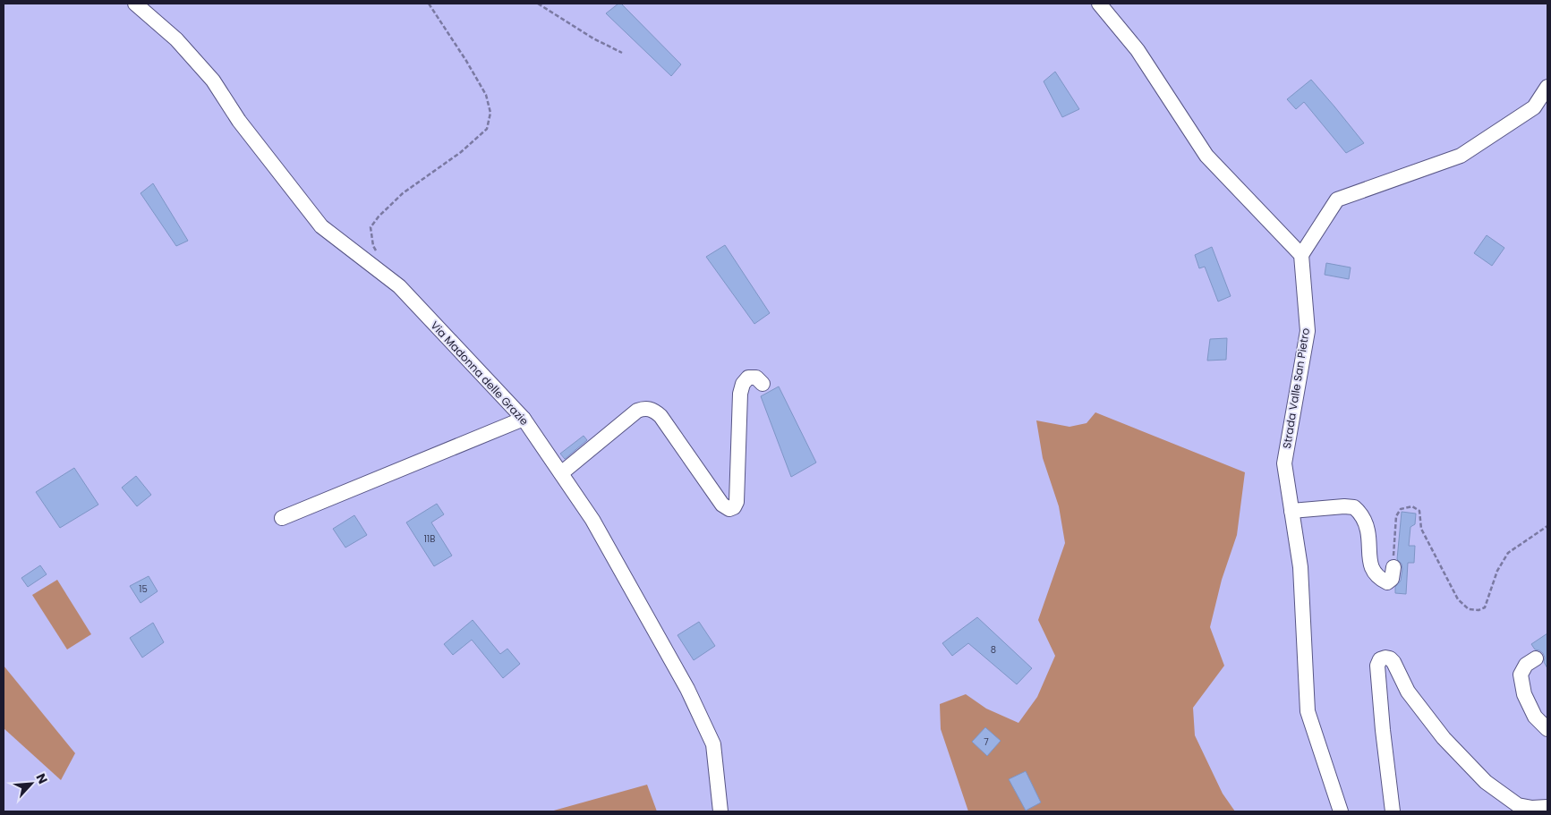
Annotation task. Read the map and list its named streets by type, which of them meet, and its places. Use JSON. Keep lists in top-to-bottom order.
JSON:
{
  "streets": {
    "street": ["Via Madonna delle Grazie", "Strada Valle San Pietro"]
  },
  "house_numbers": [
    "11B",
    "15",
    "8",
    "7"
  ],
  "north": "top right"
}
